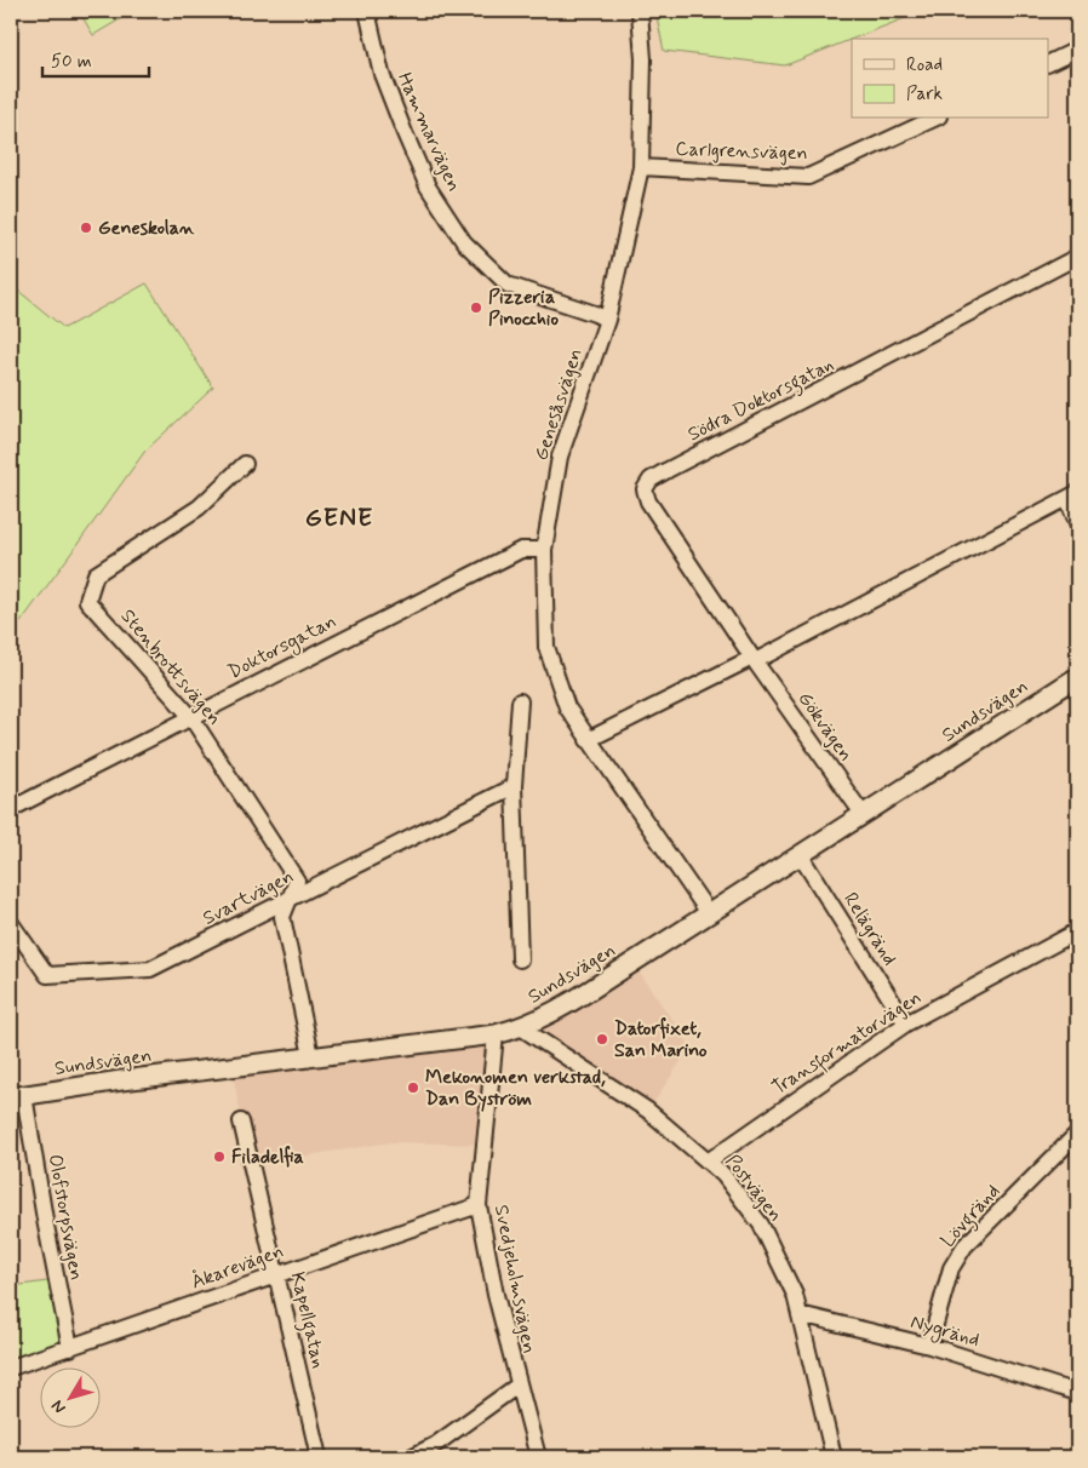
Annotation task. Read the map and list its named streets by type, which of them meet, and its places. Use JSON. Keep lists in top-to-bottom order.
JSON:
{
  "streets": {
    "street": [
      "Hammarvägen",
      "Carlgrensvägen",
      "Södra Doktorsgatan",
      "Genesåsvägen",
      "Doktorsgatan",
      "Stenbrottsvägen",
      "Sundsvägen",
      "Gökvägen",
      "Svartvägen",
      "Relägränd",
      "Transformatorvägen",
      "Postvägen",
      "Lövgränd",
      "Olofstorpsvägen",
      "Åkarevägen",
      "Svedjeholmsvägen",
      "Kapellgatan",
      "Nygränd"
    ]
  },
  "crossings": [
    ["Hammarvägen", "Genesåsvägen"],
    ["Carlgrensvägen", "Genesåsvägen"],
    ["Södra Doktorsgatan", "Gökvägen"],
    ["Genesåsvägen", "Doktorsgatan"],
    ["Genesåsvägen", "Sundsvägen"],
    ["Doktorsgatan", "Stenbrottsvägen"],
    ["Stenbrottsvägen", "Sundsvägen"],
    ["Stenbrottsvägen", "Svartvägen"],
    ["Sundsvägen", "Gökvägen"],
    ["Sundsvägen", "Relägränd"],
    ["Sundsvägen", "Postvägen"],
    ["Sundsvägen", "Olofstorpsvägen"],
    ["Sundsvägen", "Svedjeholmsvägen"],
    ["Relägränd", "Transformatorvägen"],
    ["Transformatorvägen", "Postvägen"],
    ["Postvägen", "Nygränd"],
    ["Lövgränd", "Nygränd"],
    ["Olofstorpsvägen", "Åkarevägen"],
    ["Åkarevägen", "Svedjeholmsvägen"],
    ["Åkarevägen", "Kapellgatan"]
  ],
  "districts": ["GENE"],
  "places": [
    "Geneskolan",
    "Pizzeria Pinocchio",
    "Datorfixet, San Marino",
    "Mekonomen verkstad, Dan Byström",
    "Filadelfia"
  ],
  "legend": ["Road", "Park"],
  "scale_bar": "50 m",
  "north": "bottom left"
}
